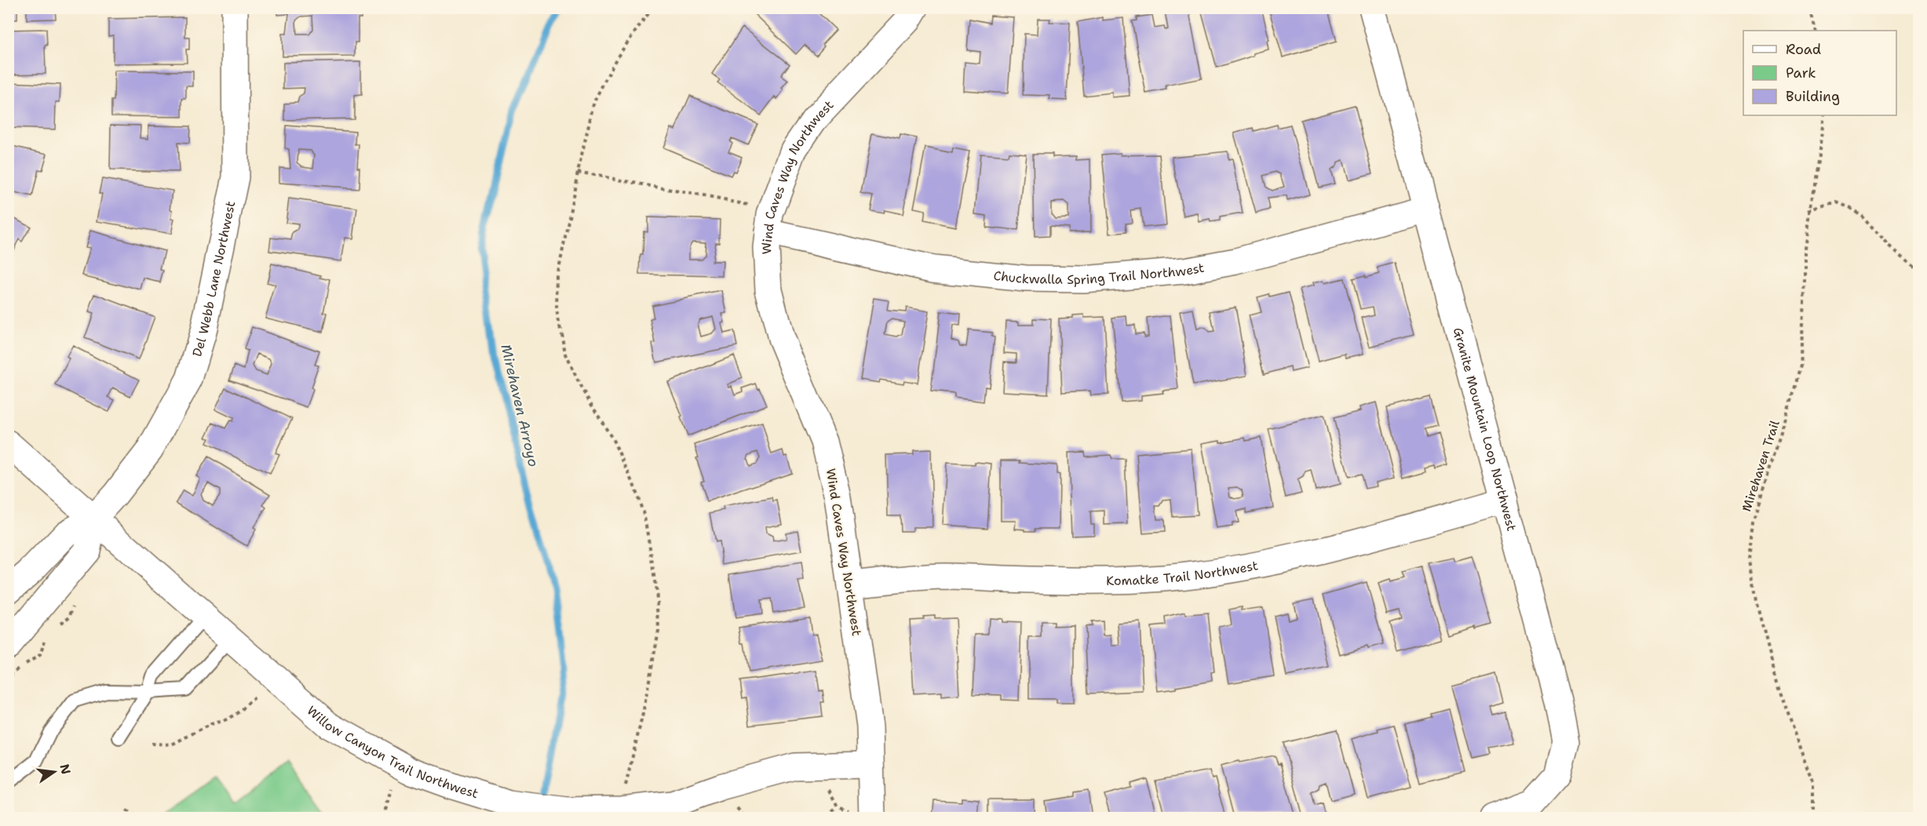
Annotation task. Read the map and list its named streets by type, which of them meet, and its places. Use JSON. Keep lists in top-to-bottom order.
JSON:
{
  "streets": {
    "street": [
      "Wind Caves Way Northwest",
      "Chuckwalla Spring Trail Northwest",
      "Del Webb Lane Northwest",
      "Granite Mountain Loop Northwest",
      "Komatke Trail Northwest",
      "Willow Canyon Trail Northwest"
    ],
    "path": ["Mirehaven Trail"]
  },
  "crossings": [
    ["Wind Caves Way Northwest", "Chuckwalla Spring Trail Northwest"],
    ["Wind Caves Way Northwest", "Komatke Trail Northwest"],
    ["Wind Caves Way Northwest", "Willow Canyon Trail Northwest"],
    ["Chuckwalla Spring Trail Northwest", "Granite Mountain Loop Northwest"],
    ["Del Webb Lane Northwest", "Willow Canyon Trail Northwest"],
    ["Granite Mountain Loop Northwest", "Komatke Trail Northwest"]
  ],
  "water": ["Mirehaven Arroyo"],
  "legend": ["Road", "Park", "Building"],
  "north": "right"
}
